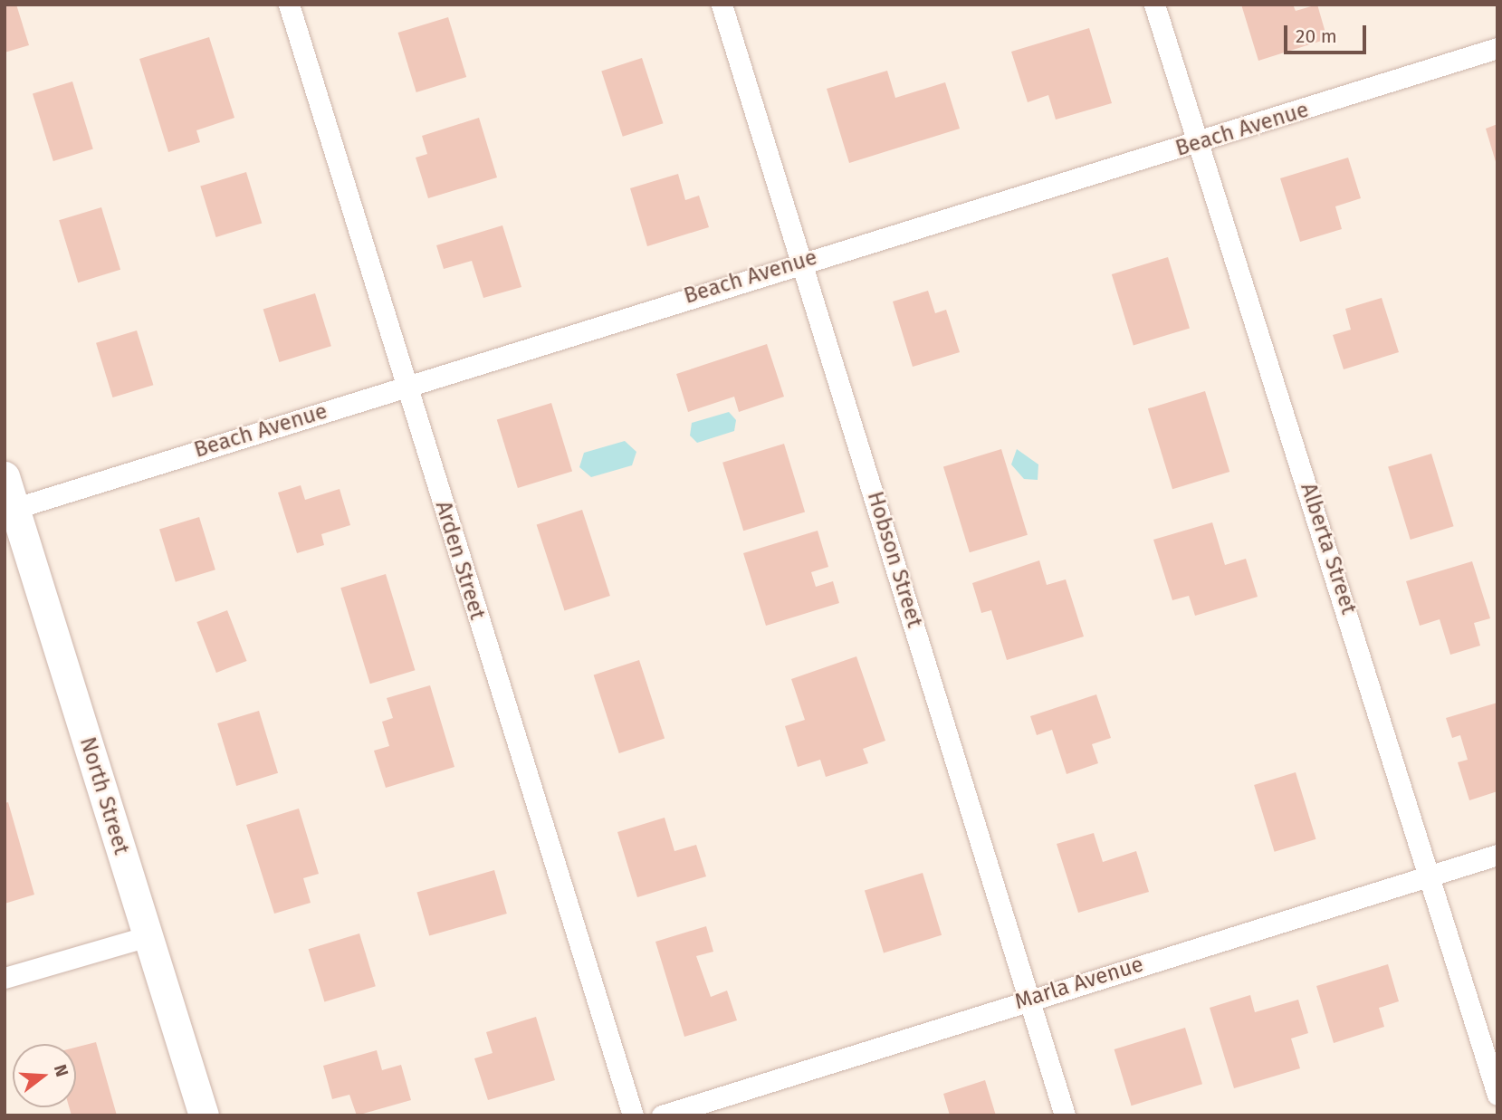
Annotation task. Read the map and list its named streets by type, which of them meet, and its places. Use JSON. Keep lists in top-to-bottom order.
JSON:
{
  "streets": {
    "street": [
      "Beach Avenue",
      "Alberta Street",
      "Hobson Street",
      "Arden Street",
      "North Street",
      "Marla Avenue"
    ]
  },
  "crossings": [
    ["Beach Avenue", "Alberta Street"],
    ["Beach Avenue", "Hobson Street"],
    ["Beach Avenue", "Arden Street"],
    ["Beach Avenue", "North Street"],
    ["Alberta Street", "Marla Avenue"],
    ["Hobson Street", "Marla Avenue"]
  ],
  "scale_bar": "20 m",
  "north": "right"
}
